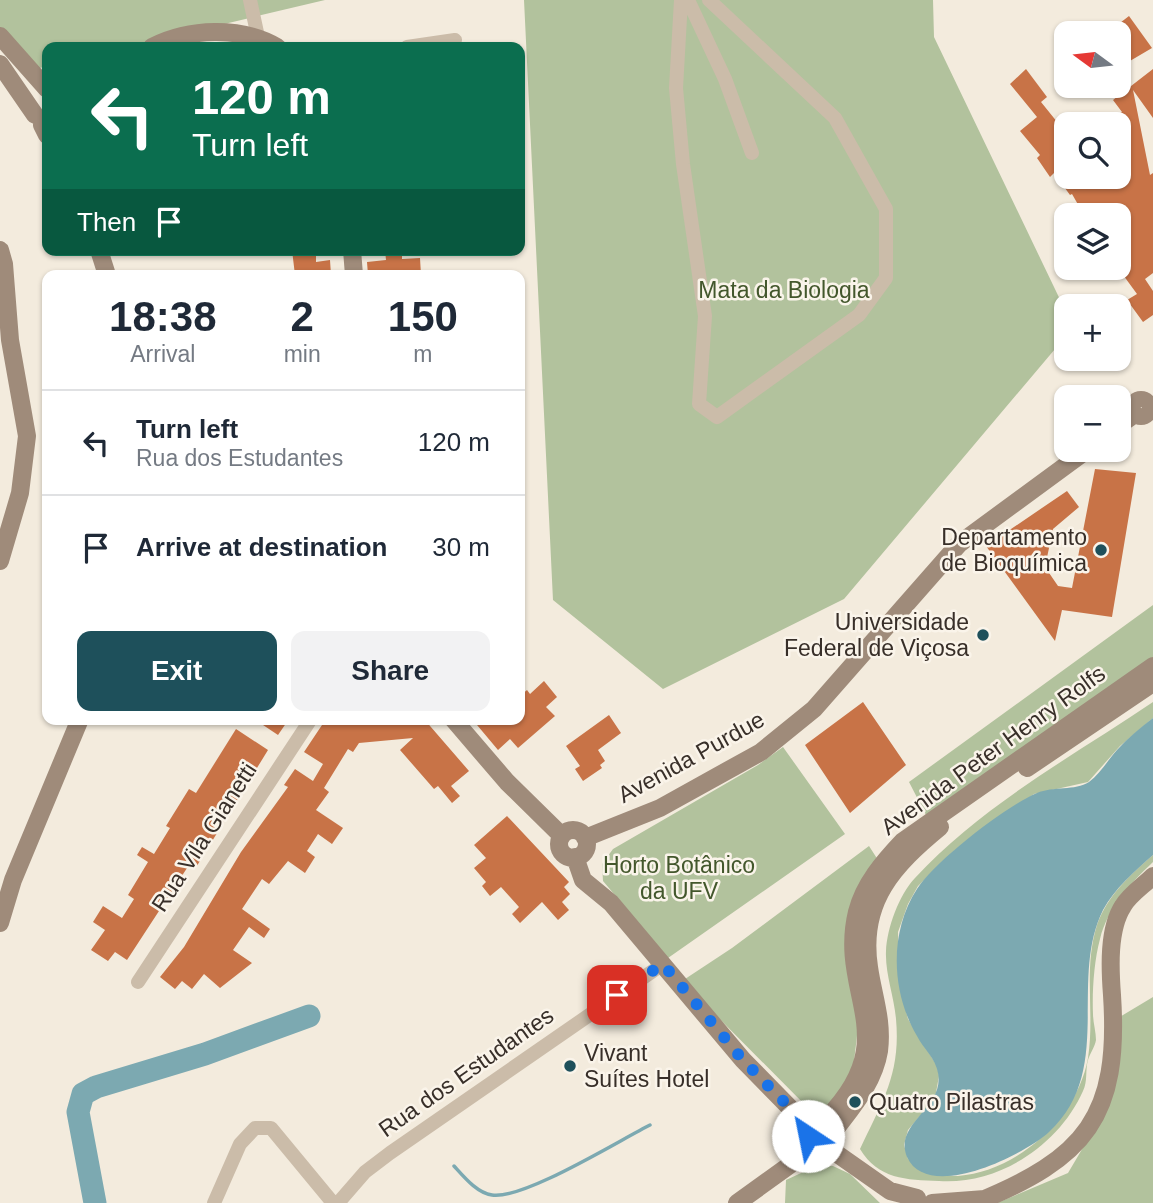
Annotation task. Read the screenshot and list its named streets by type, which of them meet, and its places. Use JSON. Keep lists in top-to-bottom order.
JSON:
{
  "streets": {
    "street": [
      "Avenida Peter Henry Rolfs",
      "Avenida Purdue",
      "Rua Vila Gianetti",
      "Rua dos Estudantes"
    ]
  },
  "parks": ["Mata da Biologia", "Horto Botânico da UFV"],
  "places": [
    "Departamento de Bioquímica",
    "Universidade Federal de Viçosa",
    "Vivant Suítes Hotel",
    "Quatro Pilastras"
  ],
  "north": "left",
  "page": {
    "map_buttons": ["+", "−"],
    "turn": ["120 m", "Turn left"],
    "then": "Then",
    "eta": [
      "18:38",
      "Arrival",
      "2",
      "min",
      "150",
      "m"
    ],
    "list": [
      {
        "name": "Turn left",
        "note": "Rua dos Estudantes",
        "value": "120 m"
      },
      {
        "name": "Arrive at destination",
        "value": "30 m"
      }
    ],
    "buttons": ["Exit", "Share"]
  }
}
